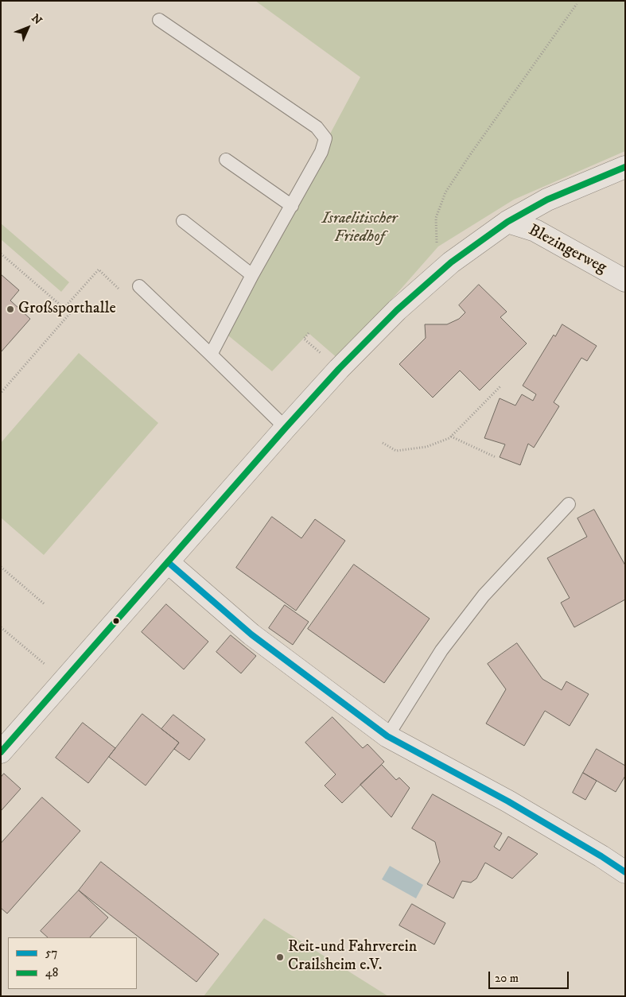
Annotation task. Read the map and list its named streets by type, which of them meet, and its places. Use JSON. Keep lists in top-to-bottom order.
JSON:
{
  "streets": {
    "street": ["Blezingerweg"]
  },
  "parks": ["Israelitischer Friedhof"],
  "places": ["Großsporthalle", "Reit-und Fahrverein Crailsheim e.V."],
  "lines": ["transit line 48", "transit line 57"],
  "legend": ["57", "48"],
  "scale_bar": "20 m",
  "north": "top right"
}
